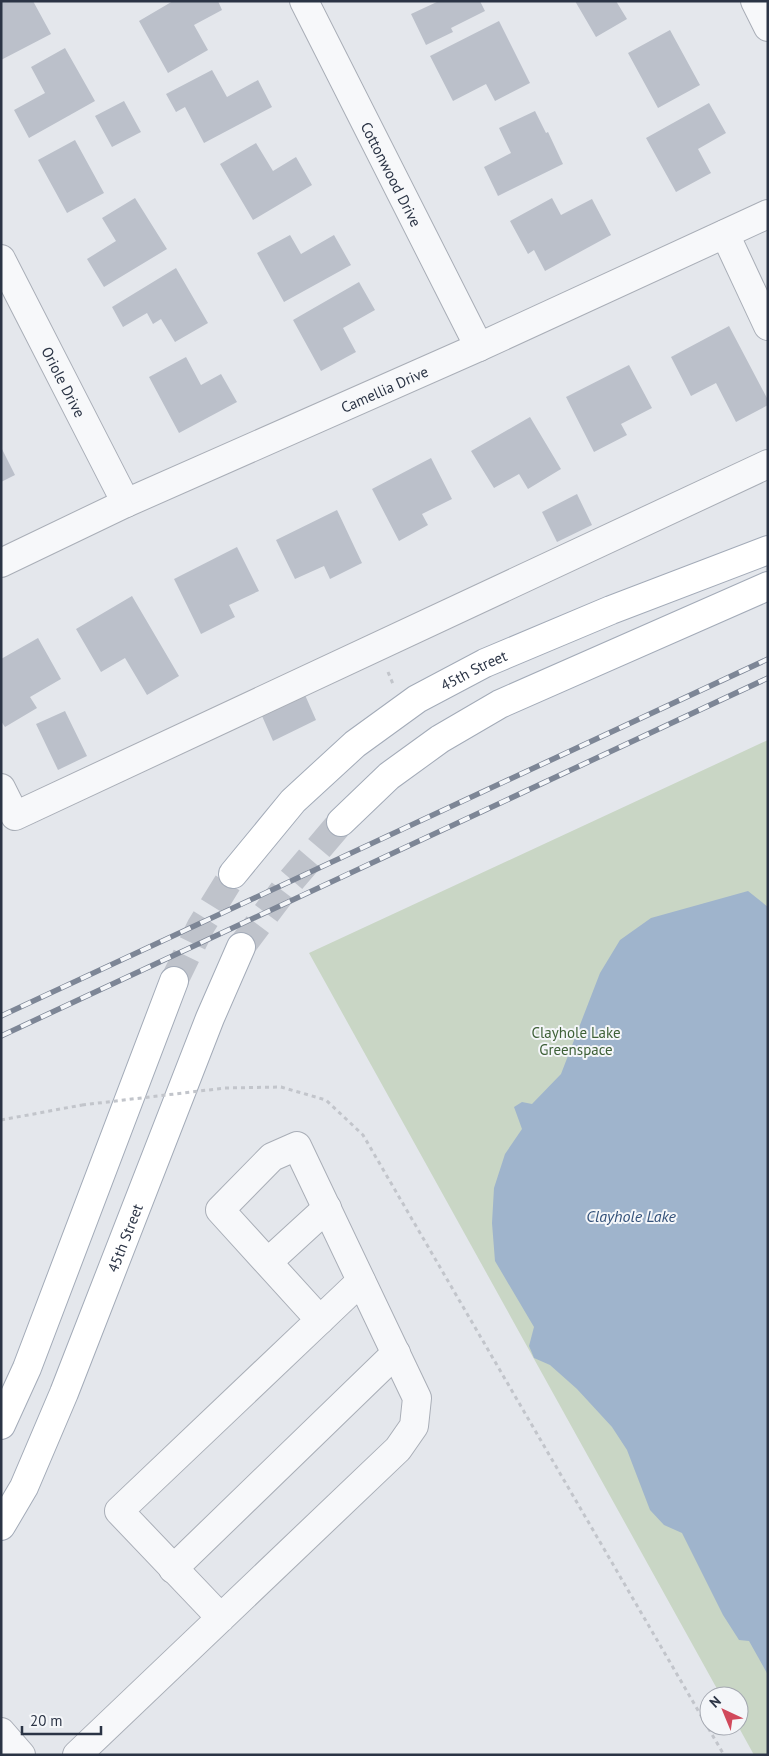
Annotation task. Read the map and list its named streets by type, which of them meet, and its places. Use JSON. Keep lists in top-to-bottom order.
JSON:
{
  "streets": {
    "main road": ["45th Street"],
    "street": ["Cottonwood Drive", "Oriole Drive", "Camellia Drive"]
  },
  "crossings": [
    ["Cottonwood Drive", "Camellia Drive"],
    ["Oriole Drive", "Camellia Drive"]
  ],
  "water": ["Clayhole Lake"],
  "parks": ["Clayhole Lake Greenspace"],
  "scale_bar": "20 m",
  "north": "top left"
}
